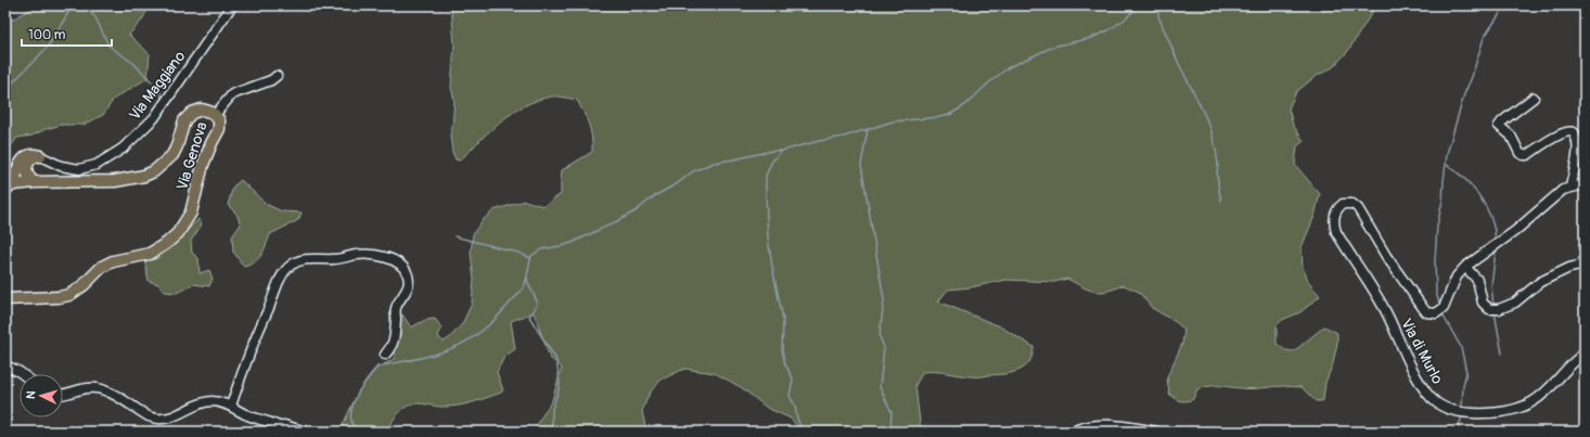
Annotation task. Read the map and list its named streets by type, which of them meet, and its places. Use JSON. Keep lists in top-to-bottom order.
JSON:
{
  "streets": {
    "main road": ["Via Genova"],
    "street": ["Via Maggiano", "Via di Murlo"]
  },
  "scale_bar": "100 m",
  "north": "left"
}
